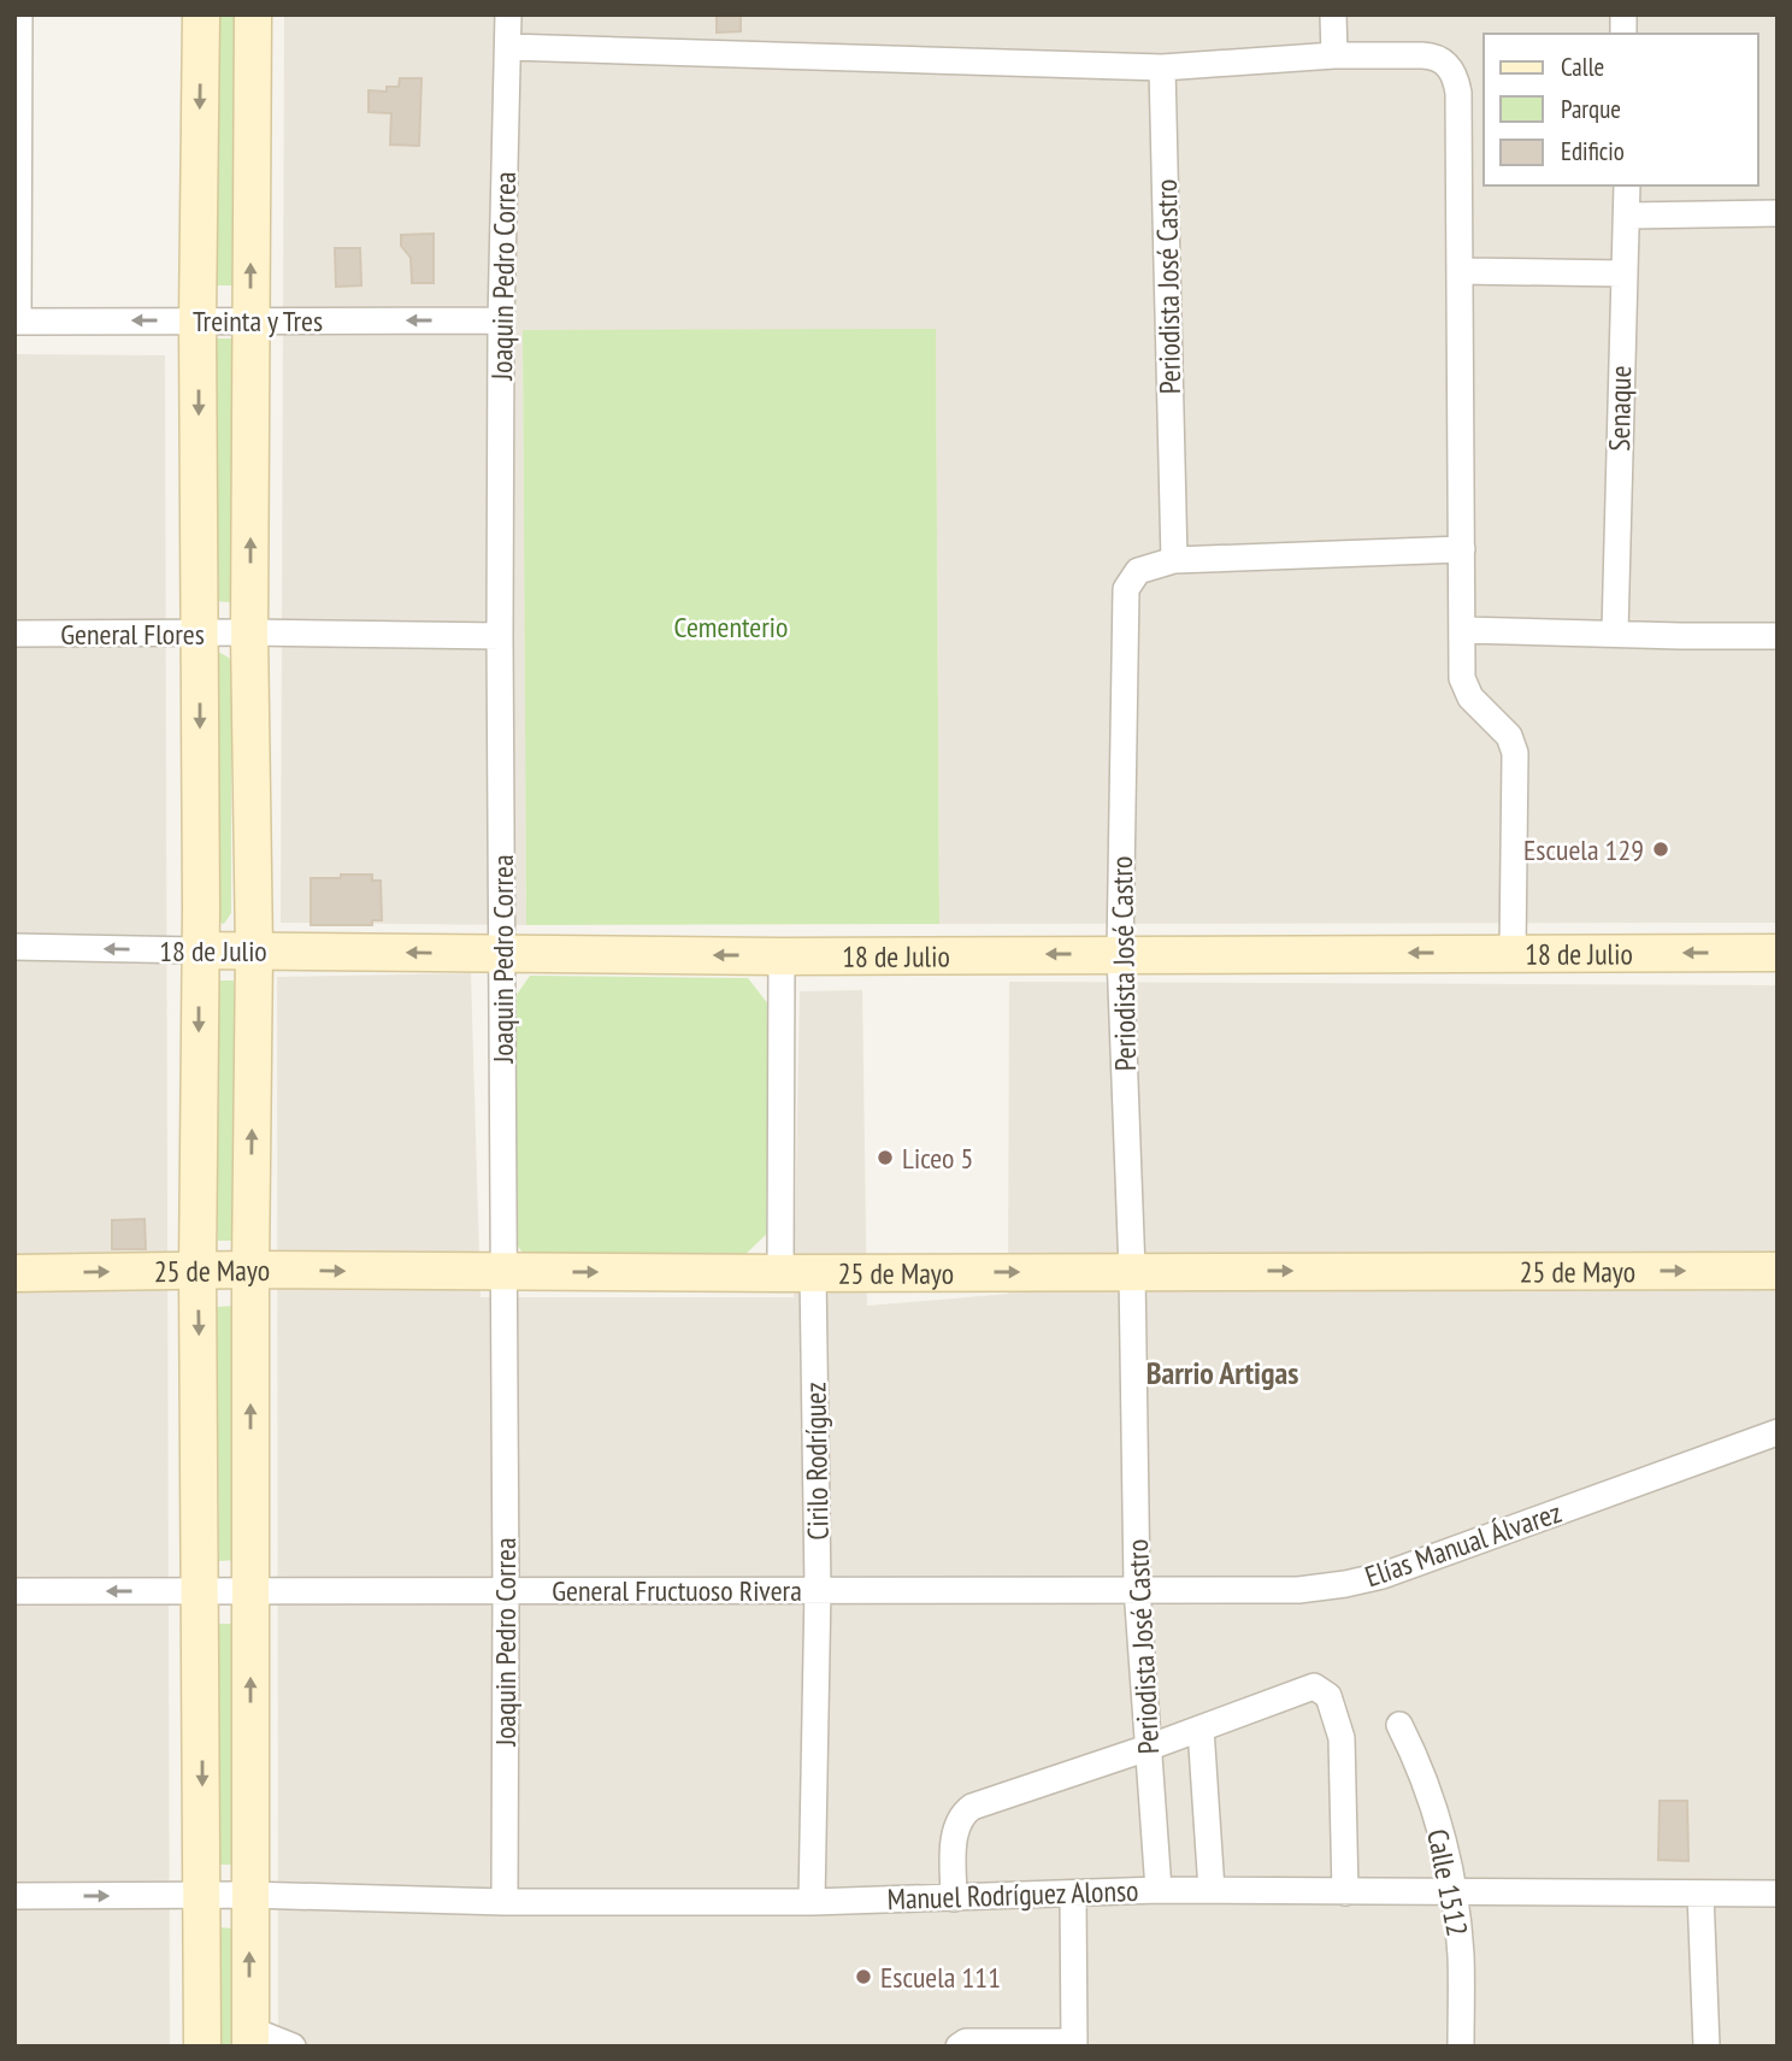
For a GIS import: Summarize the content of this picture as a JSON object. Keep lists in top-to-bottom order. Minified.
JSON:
{"streets":{"street":["Joaquin Pedro Correa","Periodista José Castro","Treinta y Tres","Senaque","General Flores","18 de Julio","25 de Mayo","Cirilo Rodríguez","Elías Manual Álvarez","General Fructuoso Rivera","Calle 1512","Manuel Rodríguez Alonso"]},"crossings":[["Joaquin Pedro Correa","Treinta y Tres"],["Joaquin Pedro Correa","General Flores"],["Joaquin Pedro Correa","18 de Julio"],["Joaquin Pedro Correa","25 de Mayo"],["Joaquin Pedro Correa","General Fructuoso Rivera"],["Joaquin Pedro Correa","Manuel Rodríguez Alonso"],["Periodista José Castro","18 de Julio"],["Periodista José Castro","25 de Mayo"],["Periodista José Castro","Elías Manual Álvarez"],["Periodista José Castro","General Fructuoso Rivera"],["Periodista José Castro","Manuel Rodríguez Alonso"],["18 de Julio","Cirilo Rodríguez"],["25 de Mayo","Cirilo Rodríguez"],["Cirilo Rodríguez","General Fructuoso Rivera"],["Cirilo Rodríguez","Manuel Rodríguez Alonso"],["Elías Manual Álvarez","General Fructuoso Rivera"],["Calle 1512","Manuel Rodríguez Alonso"]],"one_way":["Treinta y Tres","18 de Julio","25 de Mayo"],"districts":["Barrio Artigas"],"parks":["Cementerio"],"places":["Escuela 129","Liceo 5","Escuela 111"],"legend":["Calle","Parque","Edificio"]}
